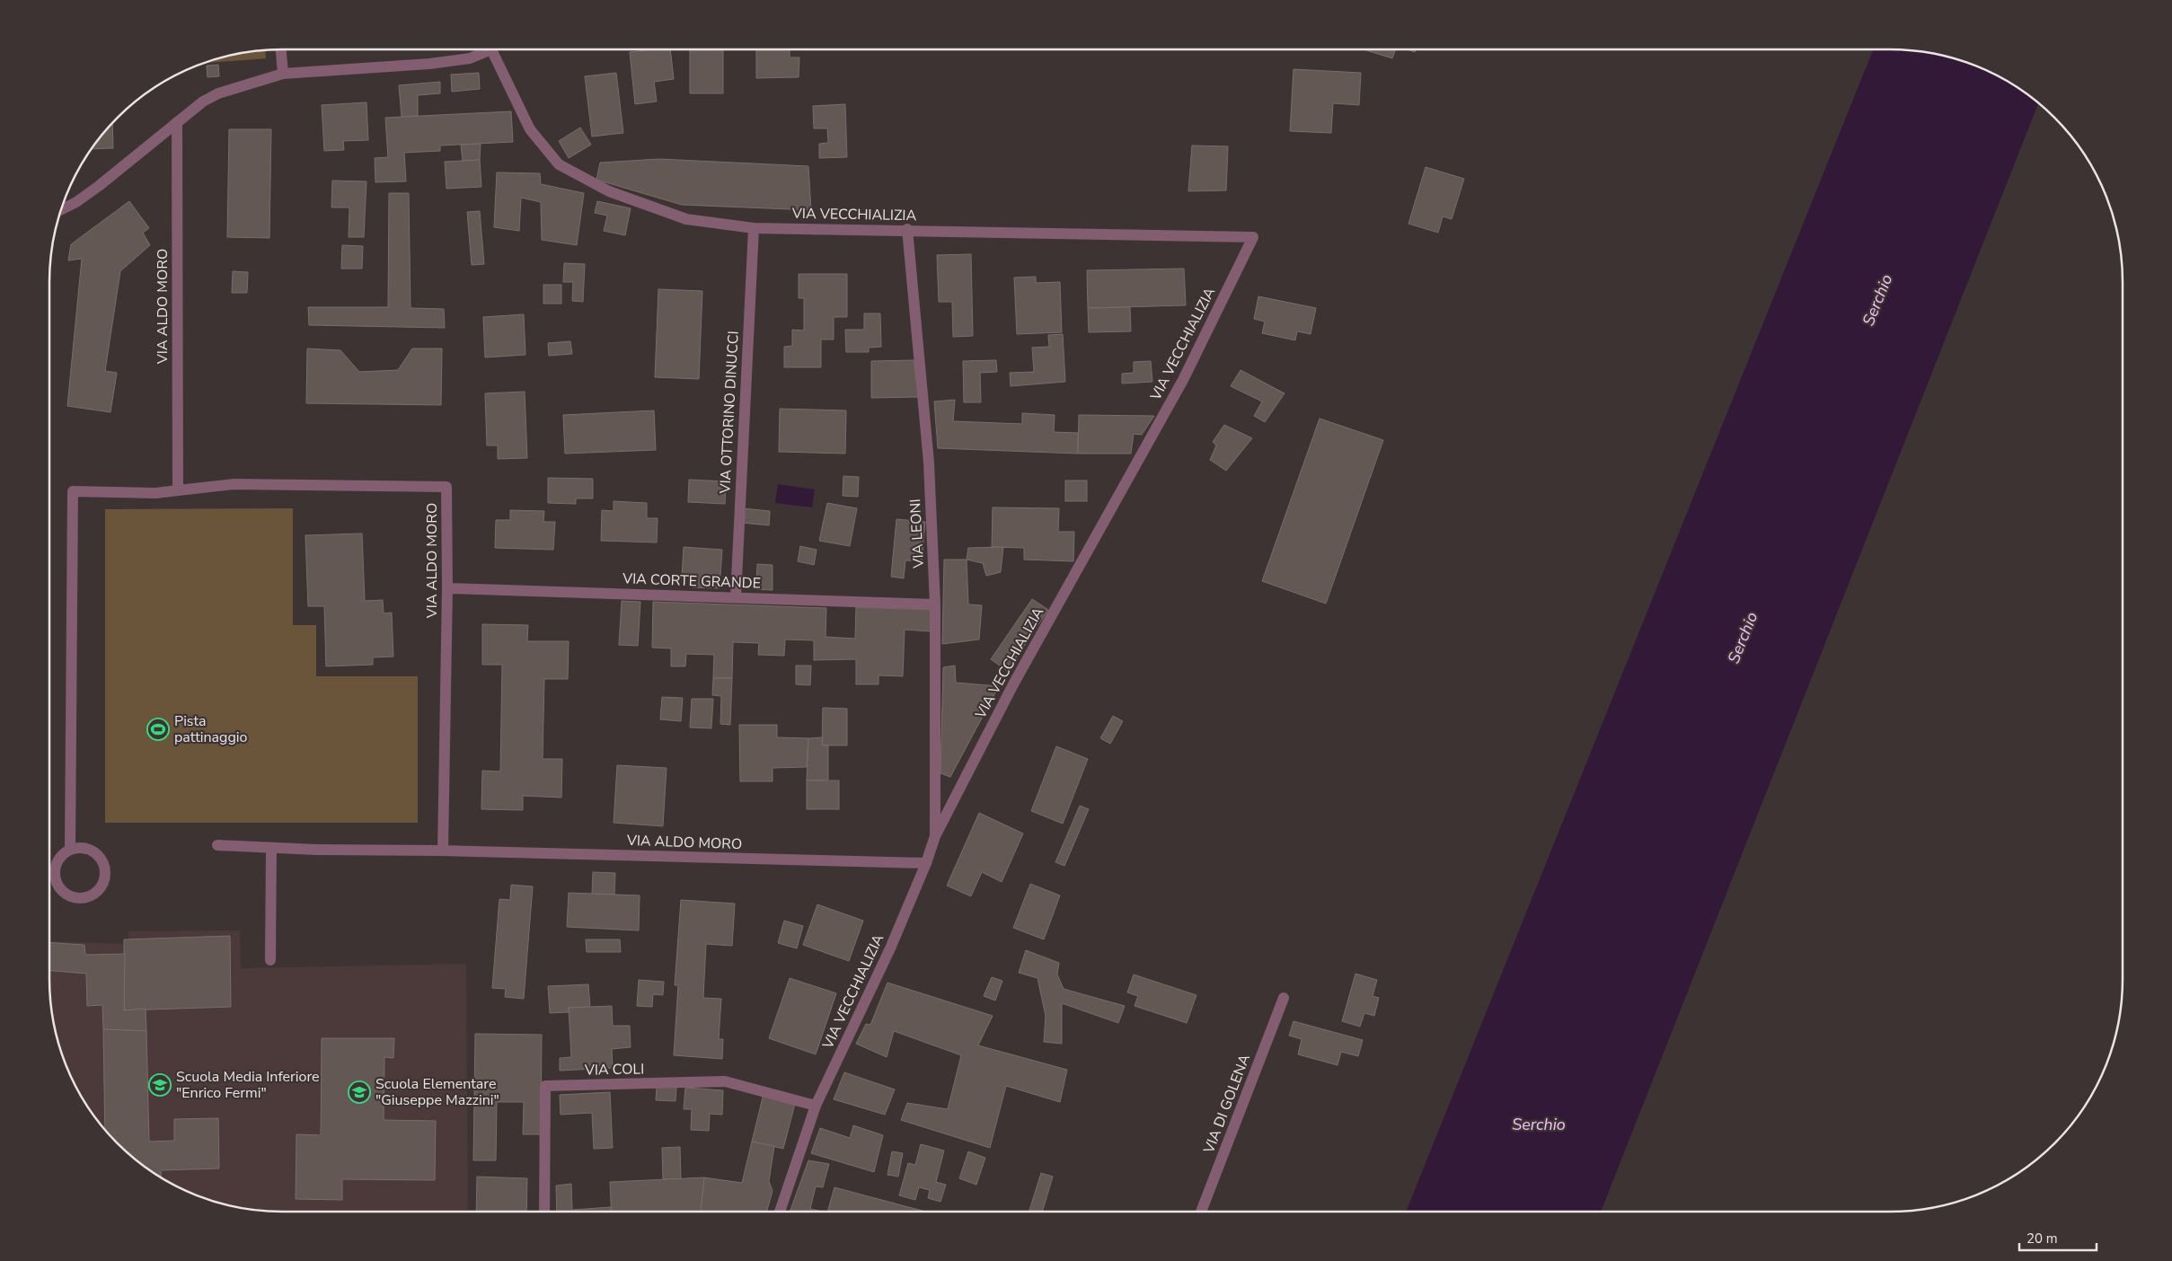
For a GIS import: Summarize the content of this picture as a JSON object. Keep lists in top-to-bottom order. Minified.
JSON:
{"streets":{"street":["VIA VECCHIALIZIA","VIA ALDO MORO","VIA OTTORINO DINUCCI","VIA LEONI","VIA CORTE GRANDE","VIA COLI","VIA DI GOLENA"]},"crossings":[["VIA VECCHIALIZIA","VIA ALDO MORO"],["VIA VECCHIALIZIA","VIA OTTORINO DINUCCI"],["VIA VECCHIALIZIA","VIA LEONI"],["VIA VECCHIALIZIA","VIA COLI"],["VIA ALDO MORO","VIA CORTE GRANDE"],["VIA OTTORINO DINUCCI","VIA CORTE GRANDE"],["VIA LEONI","VIA CORTE GRANDE"]],"water":["Serchio"],"places":{"sports":["Pista pattinaggio"],"school or university":["Scuola Media Inferiore \"Enrico Fermi\"","Scuola Elementare \"Giuseppe Mazzini\""]},"scale_bar":"20 m"}
